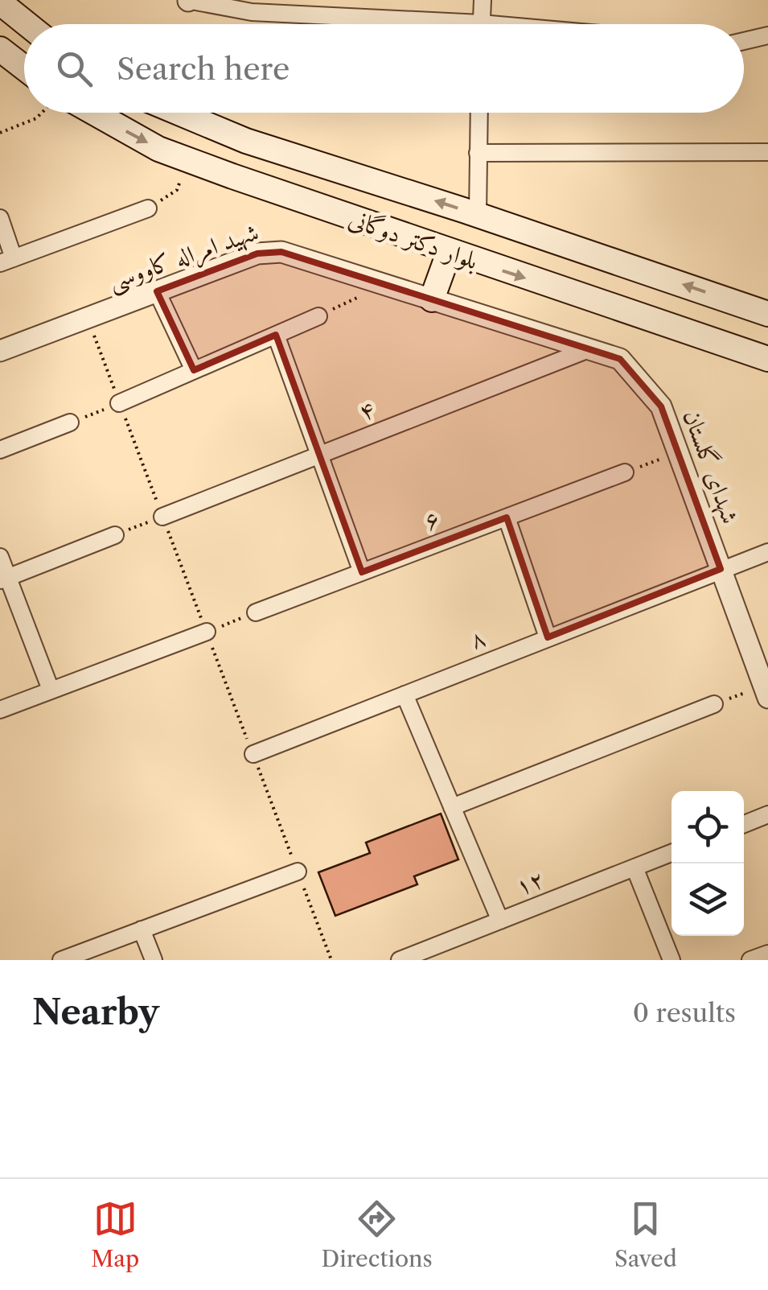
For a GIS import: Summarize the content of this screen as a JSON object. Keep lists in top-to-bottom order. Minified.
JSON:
{"streets":{"main road":["بلوار دکتر دوگانی"],"street":["شهید امراله کاووسی","۴","شهدای گلستان","۶","۸","۱۲"]},"crossings":[["شهید امراله کاووسی","شهدای گلستان"],["۴","شهدای گلستان"],["شهدای گلستان","۸"]],"page":{"search":"Search here","heading":["Nearby","0 results"],"nav":["Map","Directions","Saved"]}}
